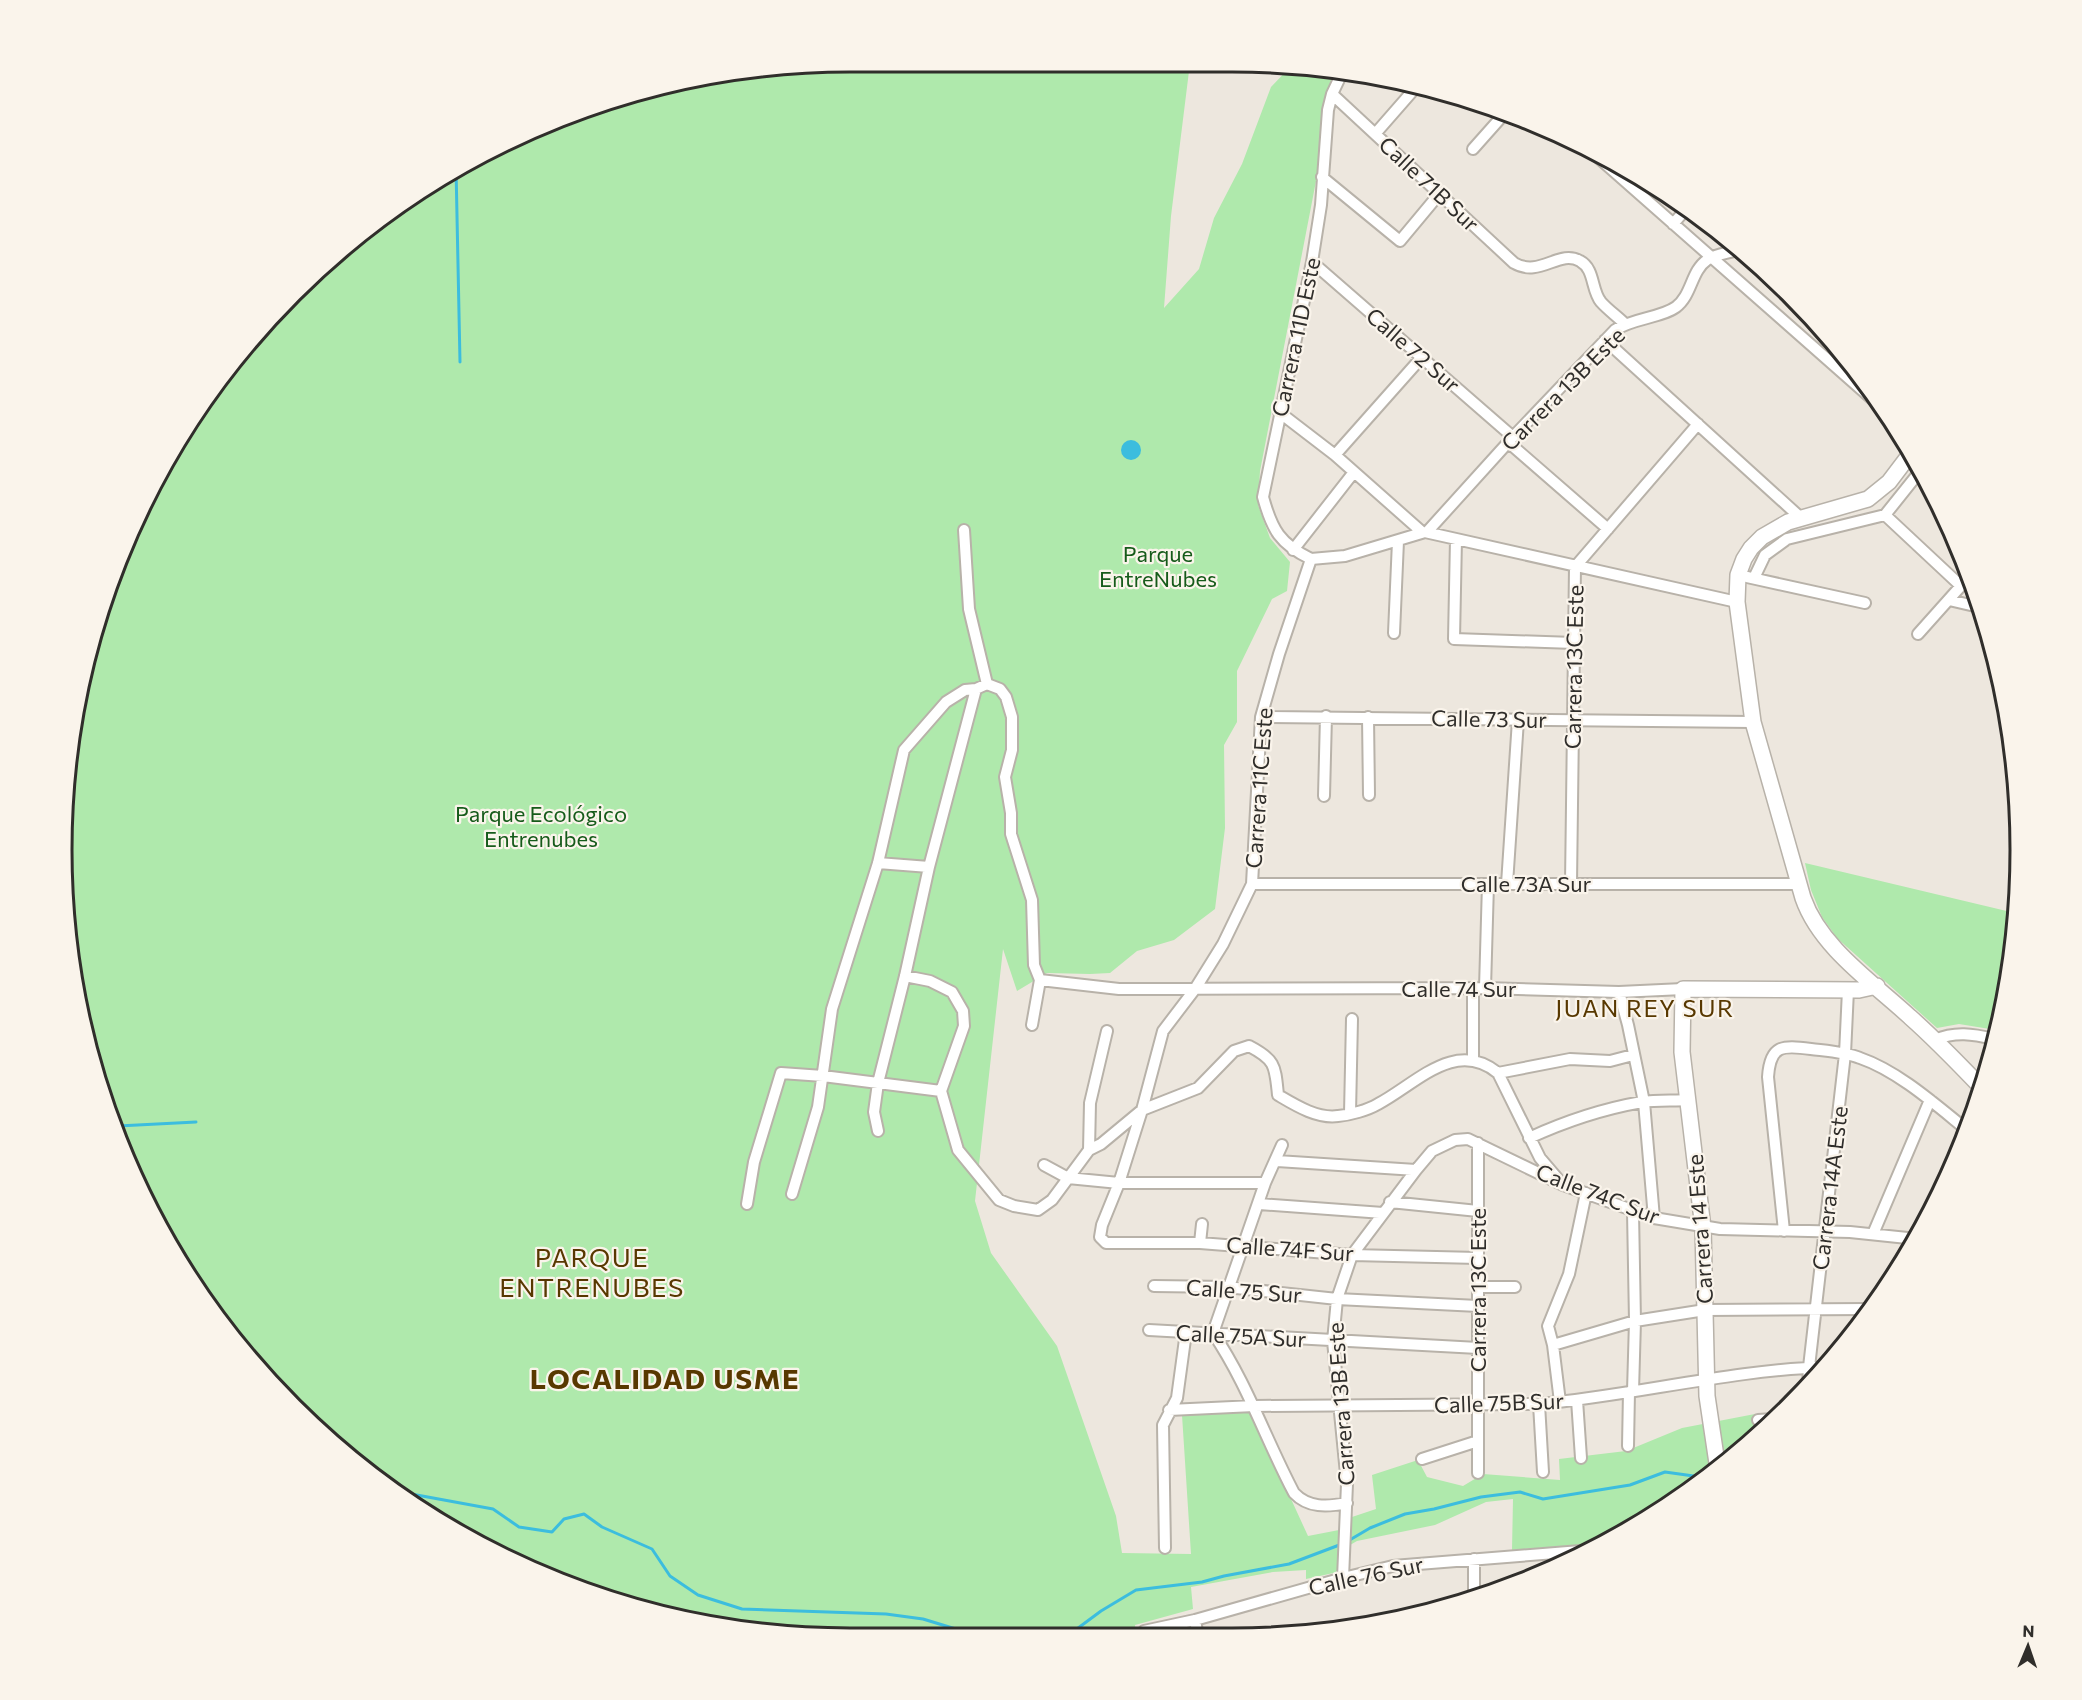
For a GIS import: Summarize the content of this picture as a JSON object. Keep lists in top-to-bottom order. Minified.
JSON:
{"streets":{"main road":["Calle 74 Sur","Carrera 14 Este"],"street":["Calle 71B Sur","Carrera 11D Este","Calle 72 Sur","Carrera 13B Este","Carrera 13C Este","Calle 73 Sur","Carrera 11C Este","Calle 73A Sur","Carrera 14A Este","Calle 74C Sur","Calle 74F Sur","Calle 75 Sur","Calle 75A Sur","Calle 75B Sur","Calle 76 Sur"]},"crossings":[["Calle 71B Sur","Carrera 11D Este"],["Calle 71B Sur","Carrera 13B Este"],["Carrera 11D Este","Calle 72 Sur"],["Carrera 11D Este","Carrera 11C Este"],["Calle 72 Sur","Carrera 13B Este"],["Calle 72 Sur","Carrera 13C Este"],["Carrera 13B Este","Calle 74C Sur"],["Carrera 13B Este","Calle 74F Sur"],["Carrera 13B Este","Calle 75 Sur"],["Carrera 13B Este","Calle 75A Sur"],["Carrera 13B Este","Calle 75B Sur"],["Carrera 13B Este","Calle 76 Sur"],["Carrera 13C Este","Calle 73 Sur"],["Carrera 13C Este","Calle 73A Sur"],["Carrera 13C Este","Calle 74C Sur"],["Carrera 13C Este","Calle 74F Sur"],["Carrera 13C Este","Calle 75 Sur"],["Carrera 13C Este","Calle 75A Sur"],["Carrera 13C Este","Calle 75B Sur"],["Calle 73 Sur","Carrera 11C Este"],["Carrera 11C Este","Calle 73A Sur"],["Carrera 11C Este","Calle 74 Sur"],["Carrera 11C Este","Calle 74F Sur"],["Calle 74 Sur","Carrera 14A Este"],["Calle 74 Sur","Carrera 14 Este"],["Carrera 14A Este","Calle 74C Sur"],["Carrera 14A Este","Calle 75B Sur"],["Calle 74C Sur","Carrera 14 Este"],["Carrera 14 Este","Calle 75B Sur"]],"districts":["JUAN REY SUR","PARQUE ENTRENUBES","LOCALIDAD USME"],"parks":["Parque EntreNubes","Parque Ecológico Entrenubes"],"north":"top"}
